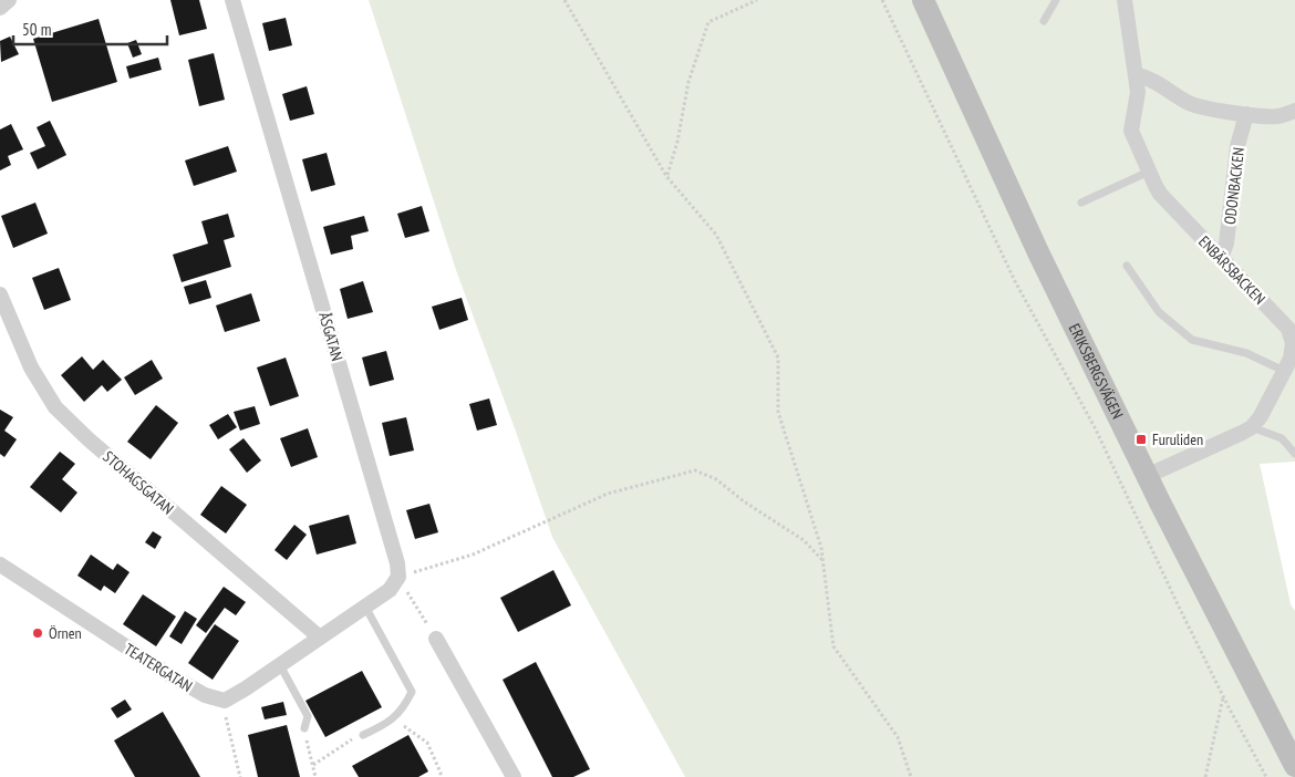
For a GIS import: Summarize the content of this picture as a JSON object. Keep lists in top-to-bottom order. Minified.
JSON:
{"streets":{"main road":["ERIKSBERGSVÄGEN"],"street":["ODONBACKEN","ENBÄRSBACKEN","ÅSGATAN","STOHAGSGATAN","TEATERGATAN"]},"crossings":[["ODONBACKEN","ENBÄRSBACKEN"]],"places":{"transit":["Furuliden"],"other":["Örnen"]},"scale_bar":"50 m"}
